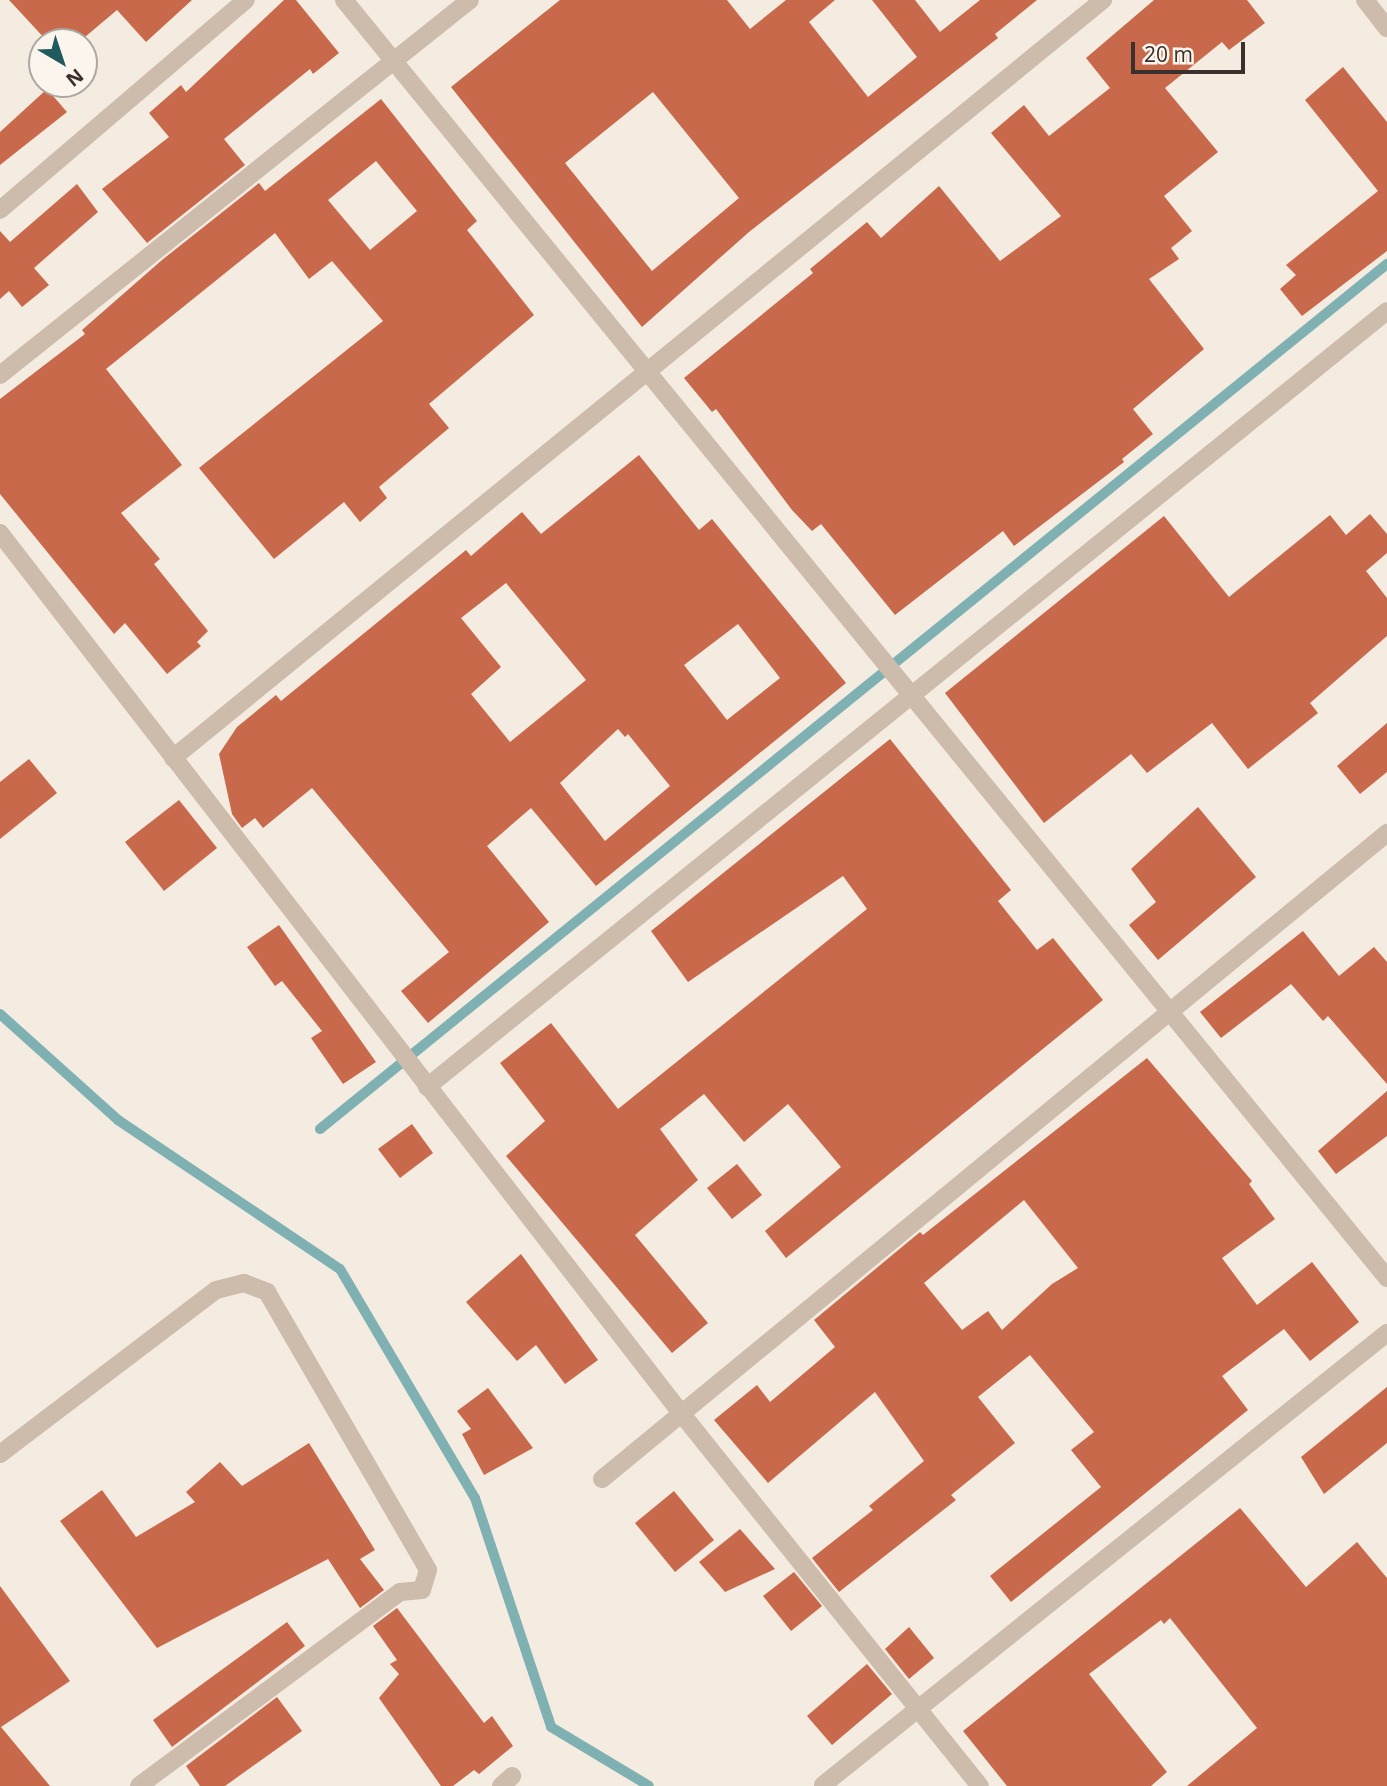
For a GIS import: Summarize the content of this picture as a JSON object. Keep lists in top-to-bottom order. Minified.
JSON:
{"scale_bar":"20 m","north":"bottom right"}
